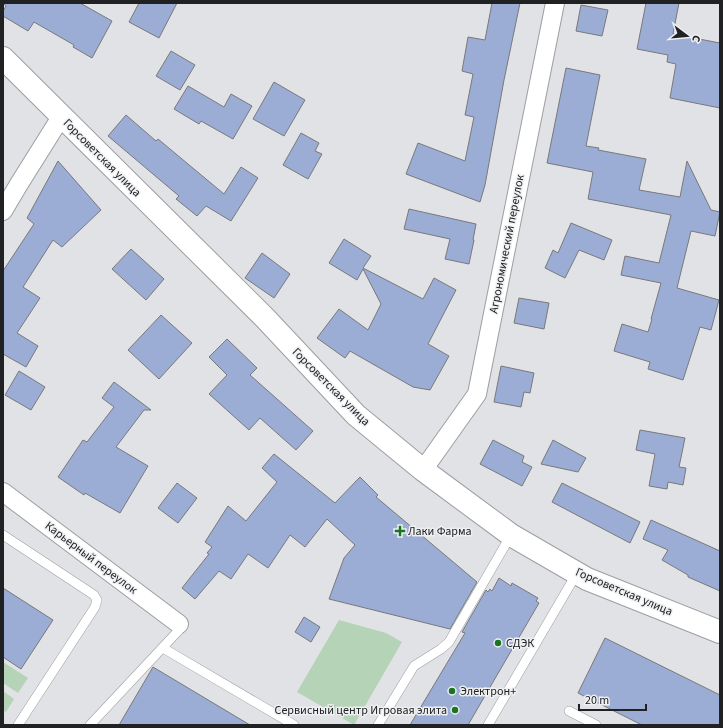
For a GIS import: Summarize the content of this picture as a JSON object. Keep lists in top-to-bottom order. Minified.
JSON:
{"streets":{"street":["Горсоветская улица","Агрономический переулок","Карьерный переулок"]},"crossings":[["Горсоветская улица","Агрономический переулок"]],"places":{"health":["Лаки Фарма"],"other":["СДЭК","Электрон+","Сервисный центр Игровая элита"]},"scale_bar":"20 m","north":"right"}
